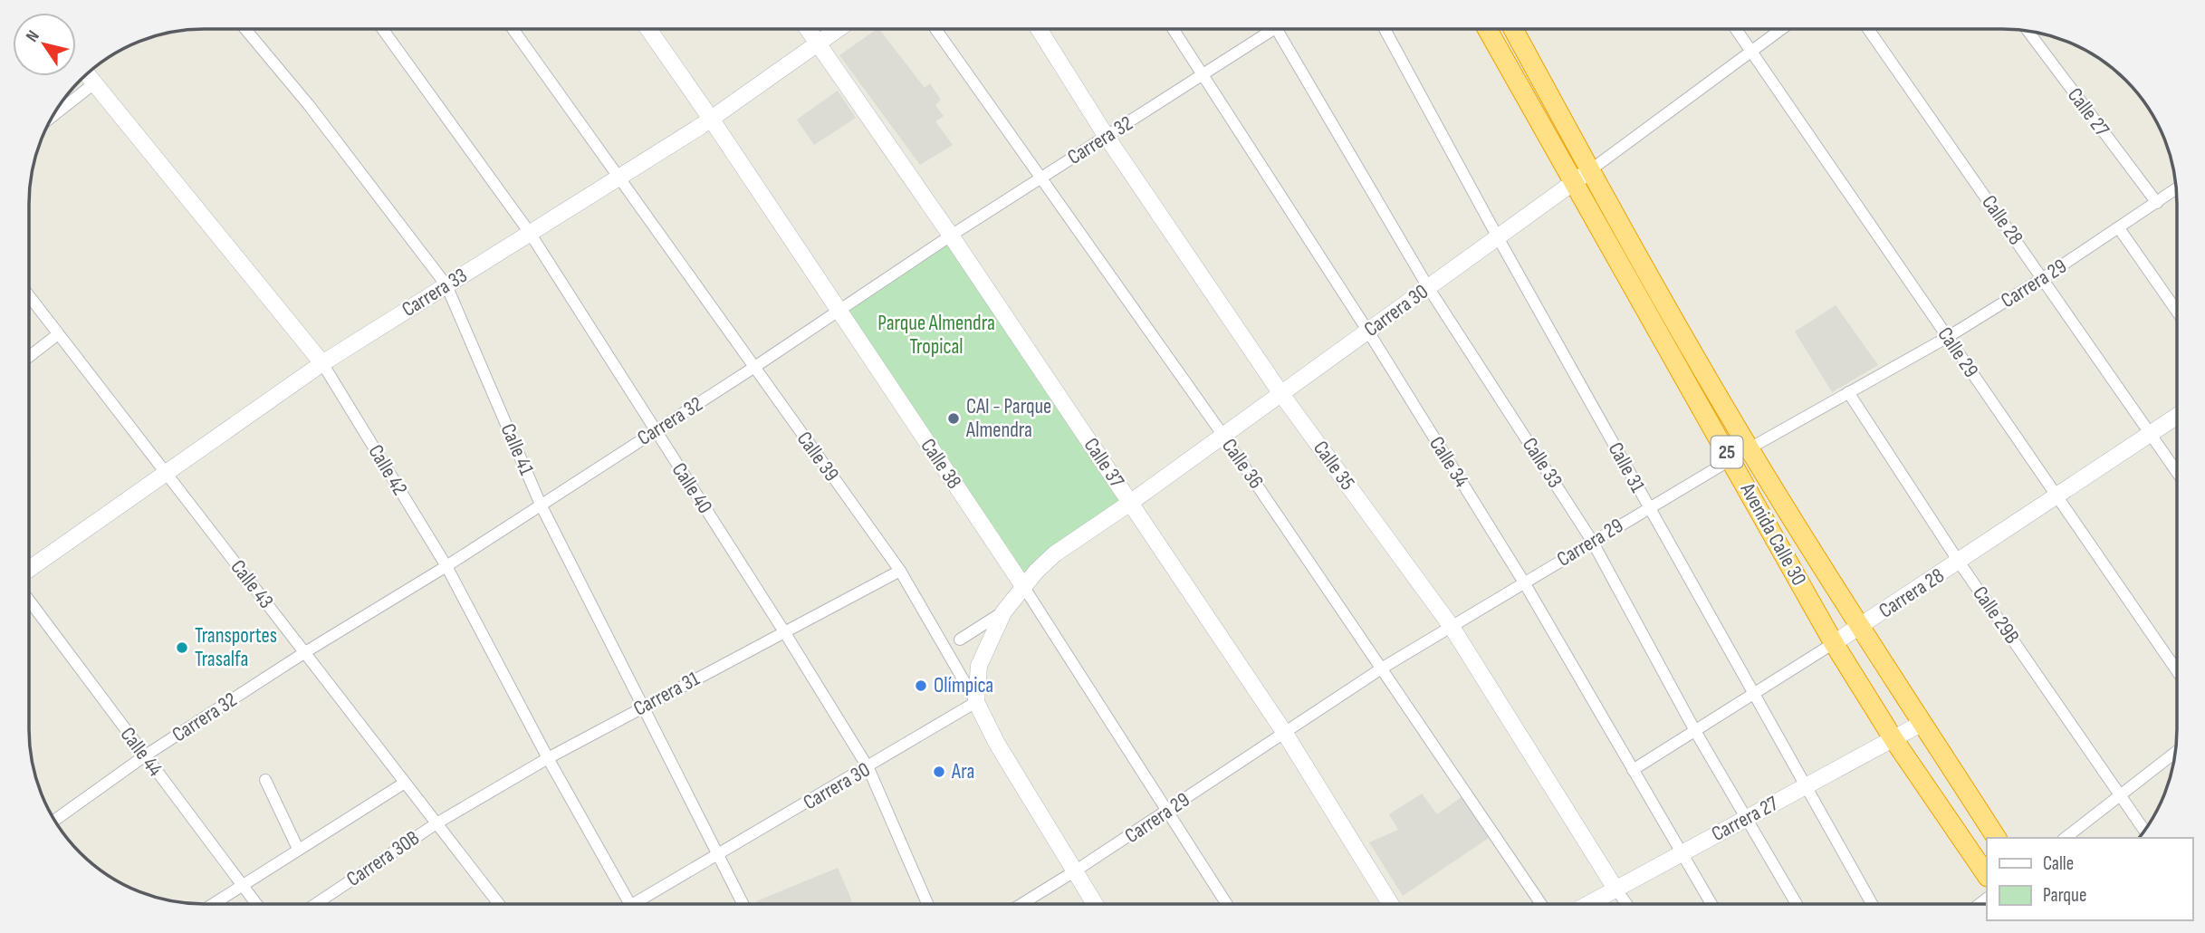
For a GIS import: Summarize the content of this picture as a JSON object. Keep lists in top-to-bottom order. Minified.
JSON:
{"streets":{"highway":["25","Avenida Calle 30"],"street":["Calle 27","Carrera 32","Calle 28","Carrera 29","Carrera 33","Carrera 30","Calle 29","Calle 41","Calle 39","Calle 34","Calle 37","Calle 33","Calle 38","Calle 36","Calle 35","Calle 31","Calle 42","Calle 40","Calle 43","Carrera 28","Calle 29B","Carrera 31","Calle 44","Carrera 27","Carrera 30B"]},"crossings":[["Calle 27","Carrera 29"],["Carrera 32","Calle 41"],["Carrera 32","Calle 39"],["Carrera 32","Calle 34"],["Carrera 32","Calle 37"],["Carrera 32","Calle 38"],["Carrera 32","Calle 36"],["Carrera 32","Calle 35"],["Carrera 32","Calle 42"],["Carrera 32","Calle 40"],["Carrera 32","Calle 43"],["Carrera 32","Calle 44"],["Calle 28","Carrera 29"],["Calle 28","Carrera 28"],["Carrera 29","Calle 29"],["Carrera 29","Calle 39"],["Carrera 29","Calle 34"],["Carrera 29","Calle 37"],["Carrera 29","Calle 33"],["Carrera 29","Calle 38"],["Carrera 29","Calle 36"],["Carrera 29","Calle 35"],["Carrera 29","Calle 31"],["Carrera 29","Avenida Calle 30"],["Carrera 29","Calle 29B"],["Carrera 33","Calle 41"],["Carrera 33","Calle 39"],["Carrera 33","Calle 37"],["Carrera 33","Calle 38"],["Carrera 33","Calle 42"],["Carrera 33","Calle 40"],["Carrera 33","Calle 43"],["Carrera 30","Calle 29"],["Carrera 30","Calle 41"],["Carrera 30","Calle 39"],["Carrera 30","Calle 34"],["Carrera 30","Calle 37"],["Carrera 30","Calle 33"],["Carrera 30","Calle 38"],["Carrera 30","Calle 36"],["Carrera 30","Calle 35"],["Carrera 30","Calle 31"],["Carrera 30","Calle 40"],["Carrera 30","Avenida Calle 30"],["Calle 29","Carrera 28"],["Calle 41","Carrera 31"],["Calle 39","Carrera 31"],["Calle 34","Carrera 28"],["Calle 34","Carrera 27"],["Calle 33","Carrera 28"],["Calle 33","Carrera 27"],["Calle 35","Carrera 27"],["Calle 31","Carrera 28"],["Calle 31","Carrera 27"],["Calle 42","Carrera 31"],["Calle 40","Carrera 31"],["Avenida Calle 30","Carrera 28"],["Avenida Calle 30","Carrera 27"],["Calle 43","Carrera 31"],["Calle 43","Carrera 30B"],["Carrera 28","Calle 29B"],["Carrera 31","Carrera 30B"]],"parks":["Parque Almendra Tropical"],"places":["CAI - Parque Almendra","Transportes Trasalfa","Olímpica","Ara"],"legend":["Calle","Parque"],"north":"top left"}
